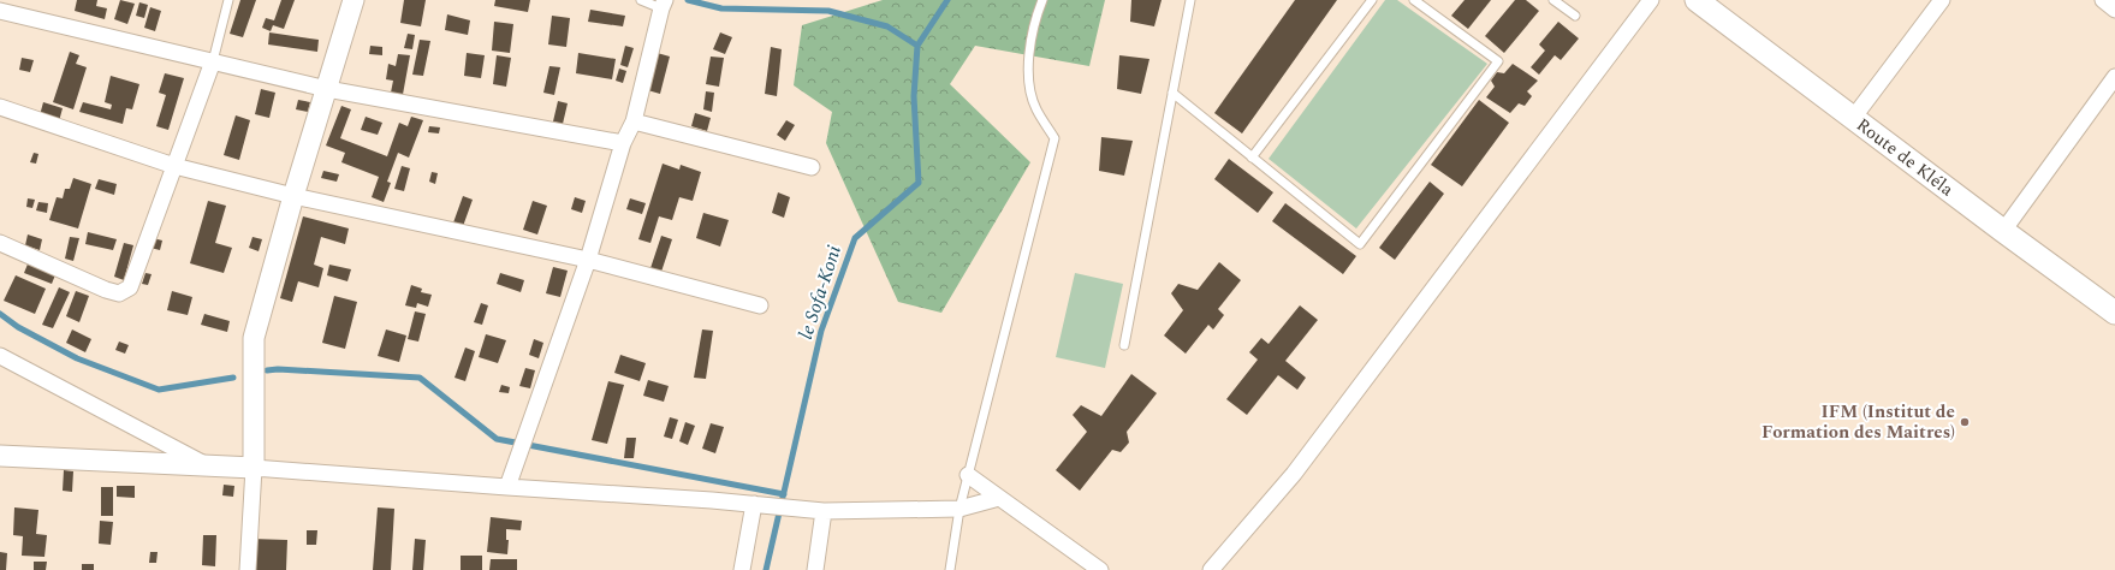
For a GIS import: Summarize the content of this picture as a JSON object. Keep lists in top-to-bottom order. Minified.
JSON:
{"streets":{"main road":["Route de Kléla"]},"water":["le Sofa-Koni"],"places":["IFM (Institut de Formation des Maitres)"]}
